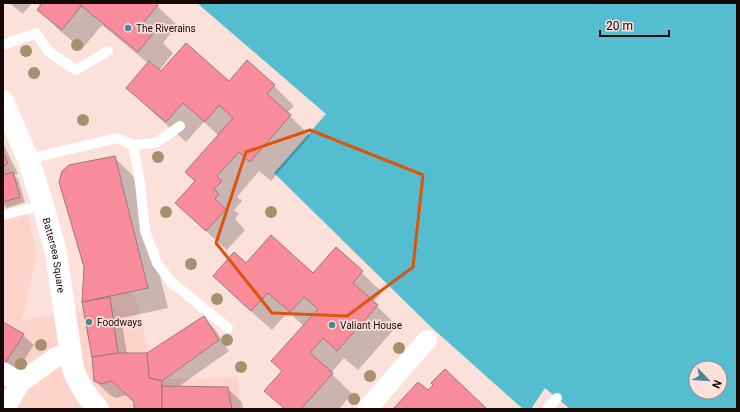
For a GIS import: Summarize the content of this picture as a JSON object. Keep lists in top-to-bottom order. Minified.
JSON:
{"streets":{"main road":["Battersea Square"]},"places":["The Riverains","Foodways","Valiant House"],"scale_bar":"20 m","north":"bottom right"}
